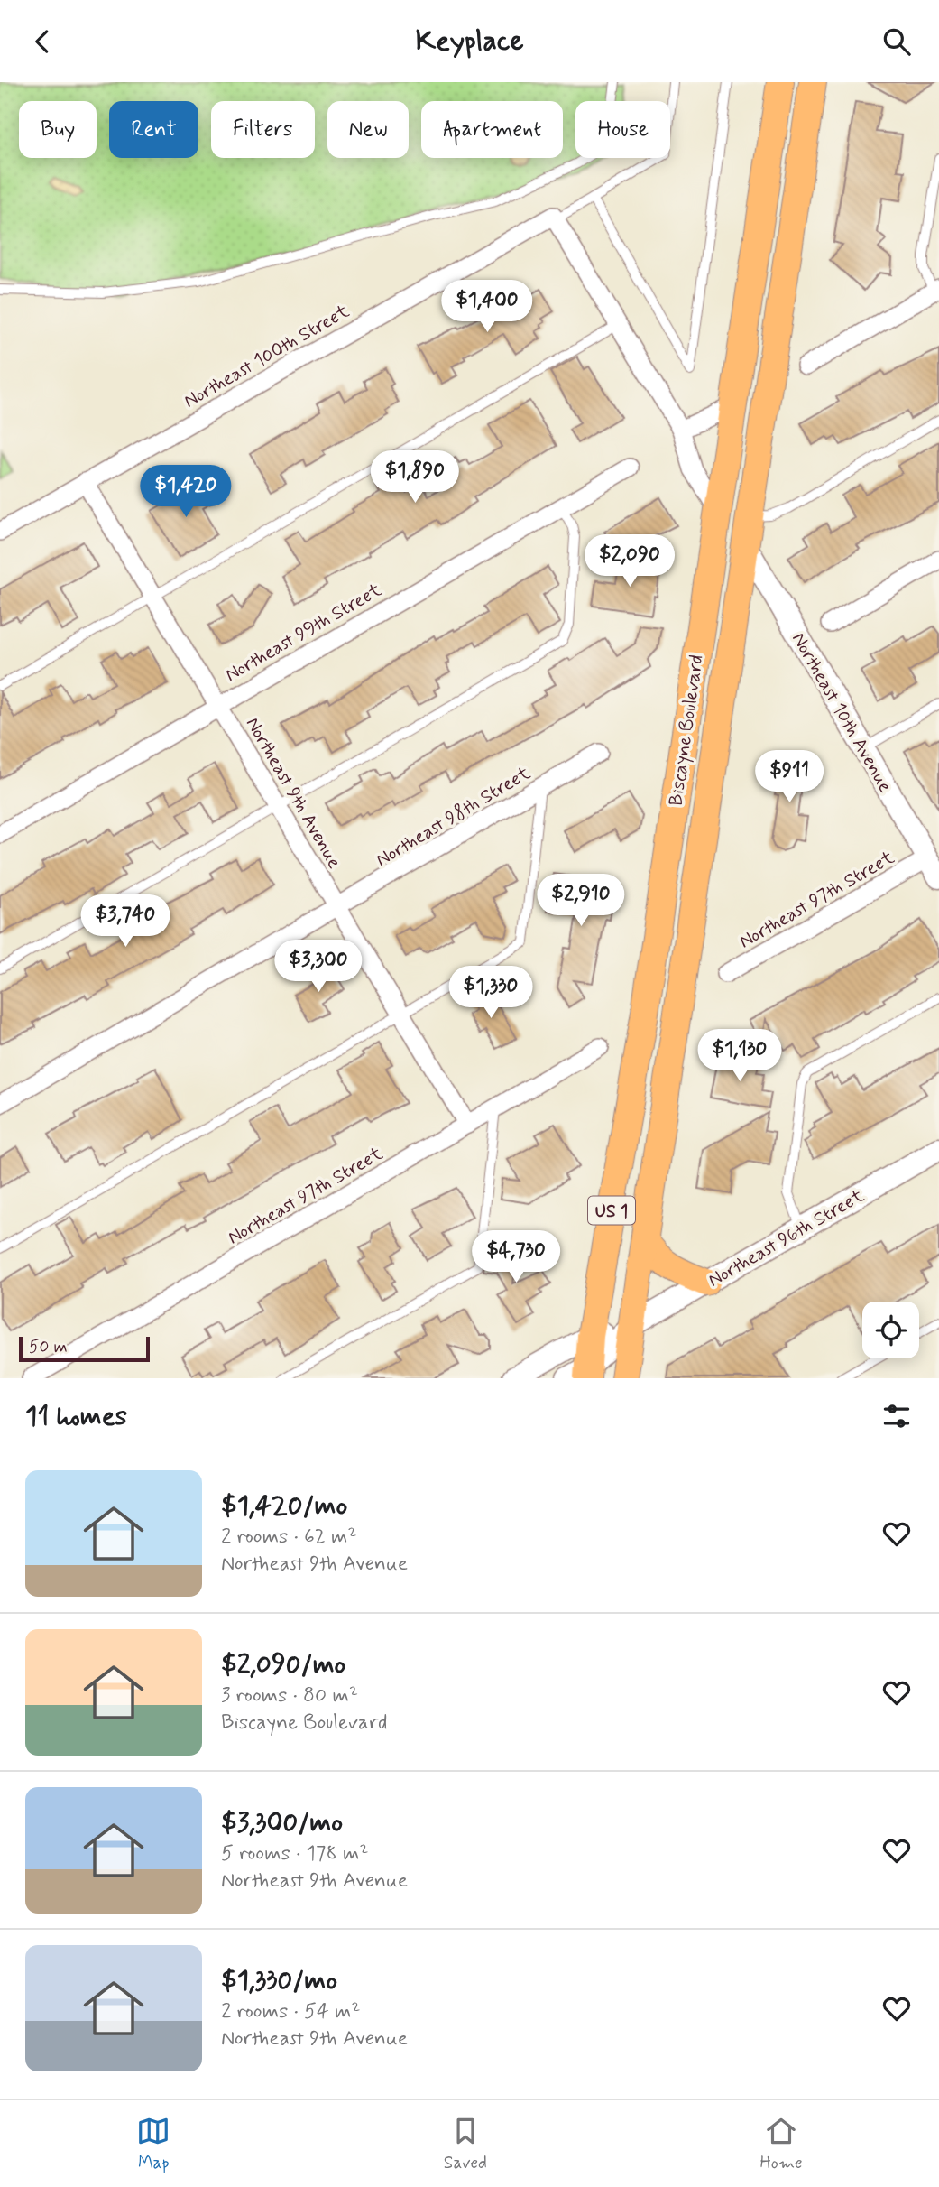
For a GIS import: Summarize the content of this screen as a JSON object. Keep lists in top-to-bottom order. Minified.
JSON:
{"streets":{"main road":["Biscayne Boulevard","US 1"],"street":["Northeast 100th Street","Northeast 99th Street","Northeast 10th Avenue","Northeast 9th Avenue","Northeast 98th Street","Northeast 97th Street","Northeast 96th Street"]},"crossings":[["Northeast 100th Street","Northeast 9th Avenue"],["Northeast 99th Street","Northeast 9th Avenue"],["Northeast 10th Avenue","Biscayne Boulevard"],["Northeast 10th Avenue","Northeast 97th Street"],["Biscayne Boulevard","Northeast 96th Street"],["Northeast 9th Avenue","Northeast 98th Street"],["Northeast 9th Avenue","Northeast 97th Street"]],"scale_bar":"50 m","page":{"header":"Keyplace","chip":["Buy","Rent","Filters","New","Apartment","House"],"price":["$1,400","$1,890","$1,420","$2,090","$911","$2,910","$3,740","$3,300","$1,330","$1,130","$4,730"],"scale":"50 m","heading":"11 homes","list":[{"name":"$1,420/mo","note":"2 rooms · 62 m² · Northeast 9th Avenue"},{"name":"$2,090/mo","note":"3 rooms · 80 m² · Biscayne Boulevard"},{"name":"$3,300/mo","note":"5 rooms · 178 m² · Northeast 9th Avenue"},{"name":"$1,330/mo","note":"2 rooms · 54 m² · Northeast 9th Avenue"}],"tabs":["Map","Saved","Home"]}}
